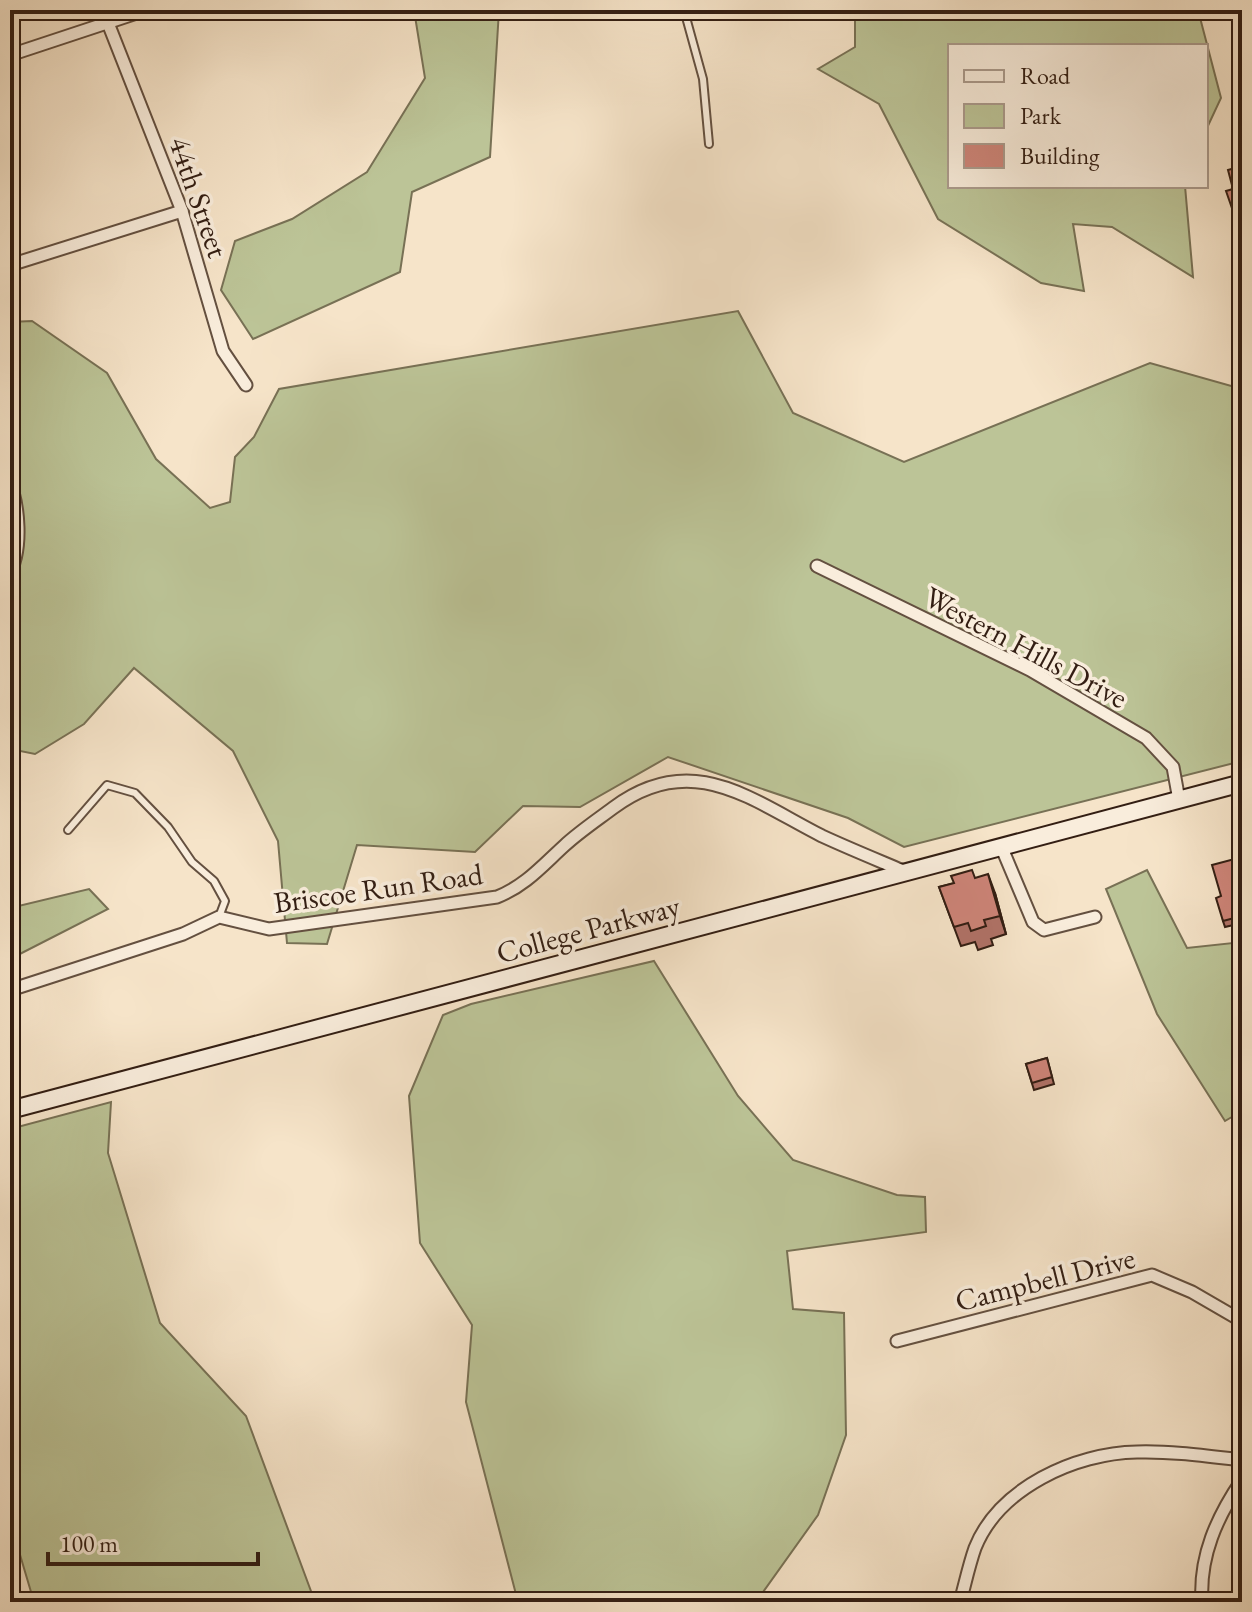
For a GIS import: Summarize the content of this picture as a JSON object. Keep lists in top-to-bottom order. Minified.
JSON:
{"streets":{"street":["44th Street","Western Hills Drive","Briscoe Run Road","College Parkway","Campbell Drive"]},"crossings":[["Western Hills Drive","College Parkway"],["Briscoe Run Road","College Parkway"]],"legend":["Road","Park","Building"],"scale_bar":"100 m"}
